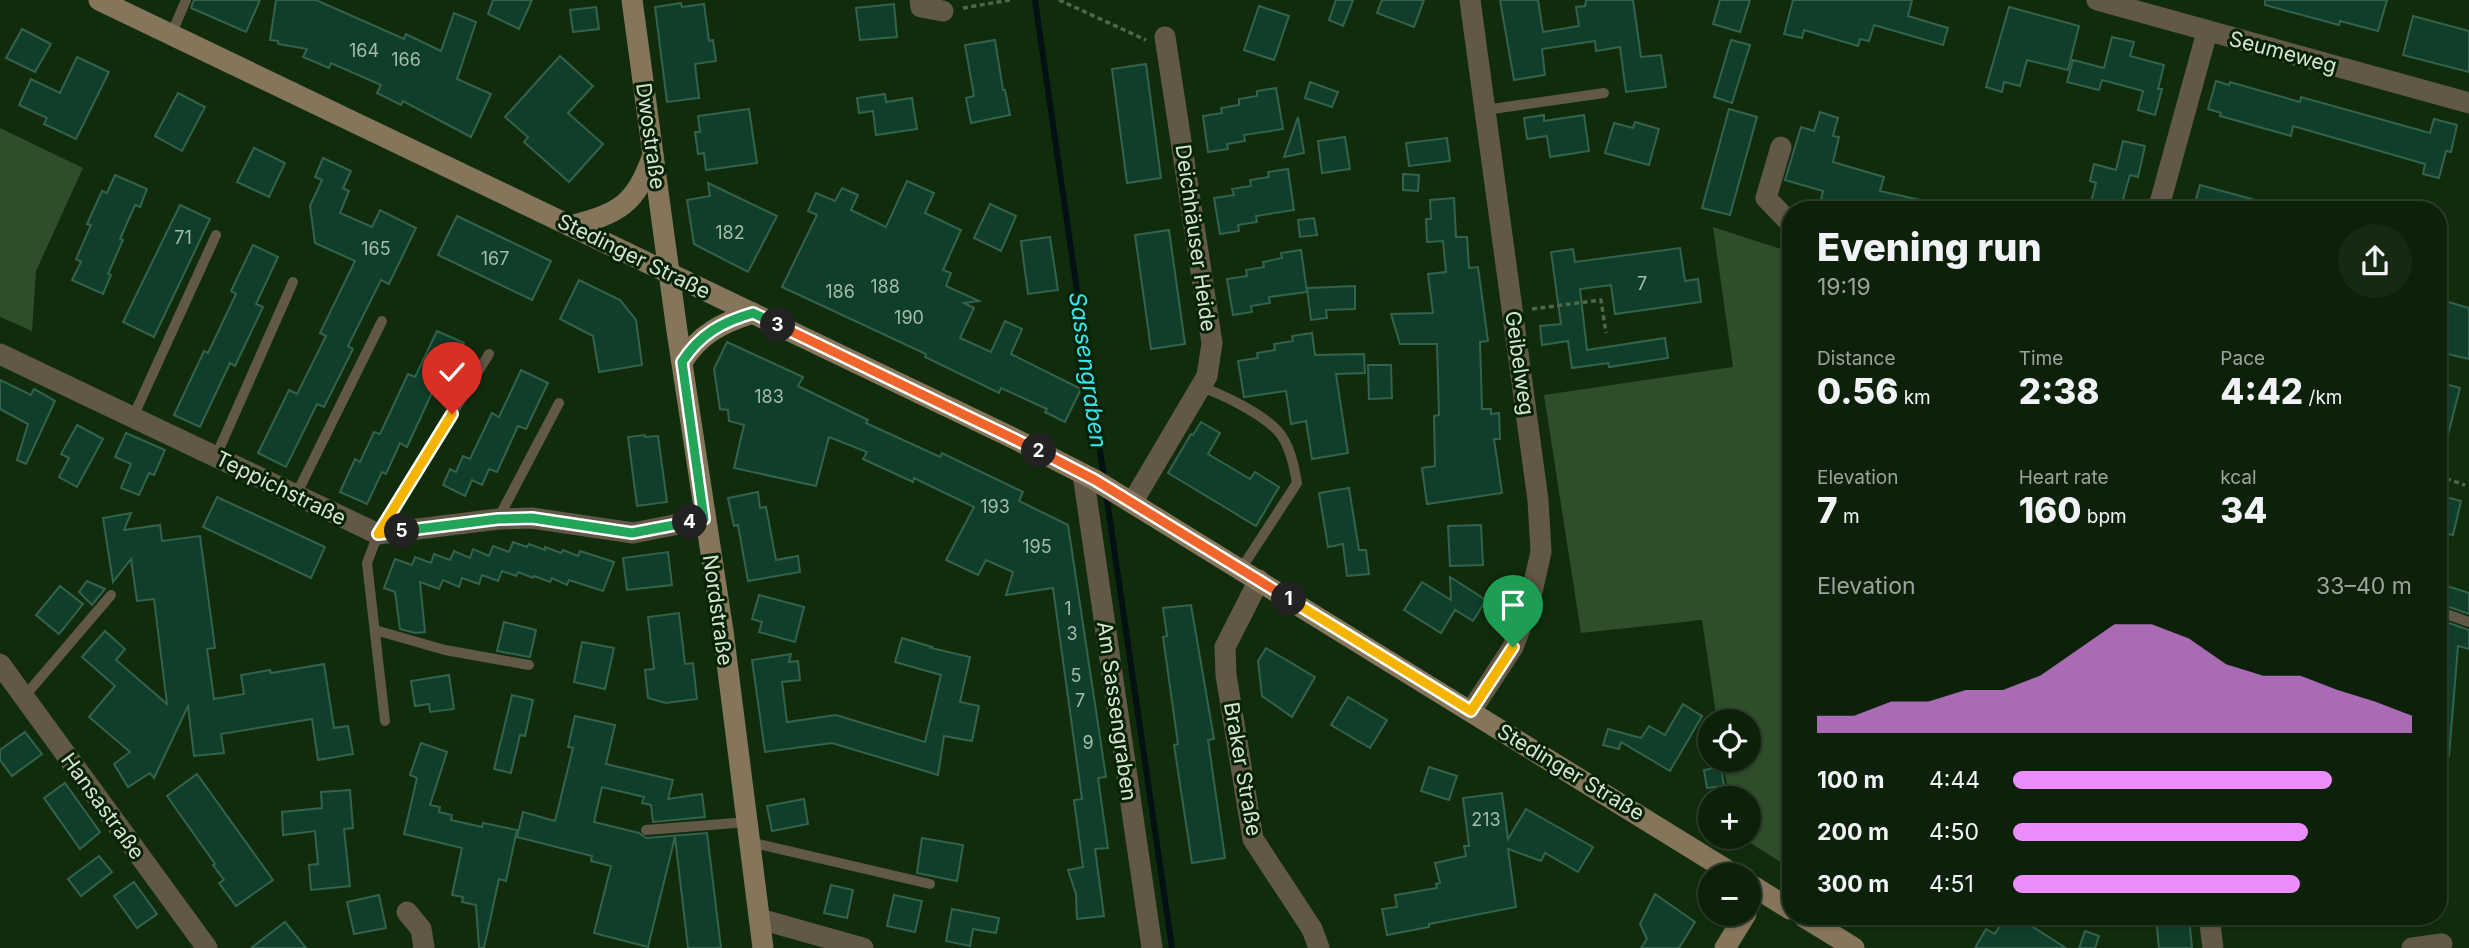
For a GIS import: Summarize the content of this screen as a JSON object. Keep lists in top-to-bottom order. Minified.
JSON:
{"streets":{"main road":["Dwostraße","Stedinger Straße","Nordstraße"],"street":["Seumeweg","Deichhäuser Heide","Geibelweg","Teppichstraße","Am Sassengraben","Braker Straße","Hansastraße"]},"crossings":[["Dwostraße","Stedinger Straße"],["Dwostraße","Nordstraße"],["Deichhäuser Heide","Stedinger Straße"],["Stedinger Straße","Geibelweg"],["Stedinger Straße","Nordstraße"],["Stedinger Straße","Am Sassengraben"],["Stedinger Straße","Braker Straße"]],"water":["Sassengraben"],"house_numbers":["164","166","182","71","165","167","7","188","186","190","183","193","195","1","3","5","7","9","213"],"page":{"heading":["Evening run","19:19"],"pins":["3","2","4","5","1"],"stats":[["Distance","0.56 km"],["Time","2:38"],["Pace","4:42 /km"],["Elevation","7 m"],["Heart rate","160 bpm"],["kcal","34"]],"chart":["Elevation","33–40 m"],"map_buttons":["+","−"],"list":[{"name":"100 m","note":"4:44"},{"name":"200 m","note":"4:50"},{"name":"300 m","note":"4:51"}]}}
